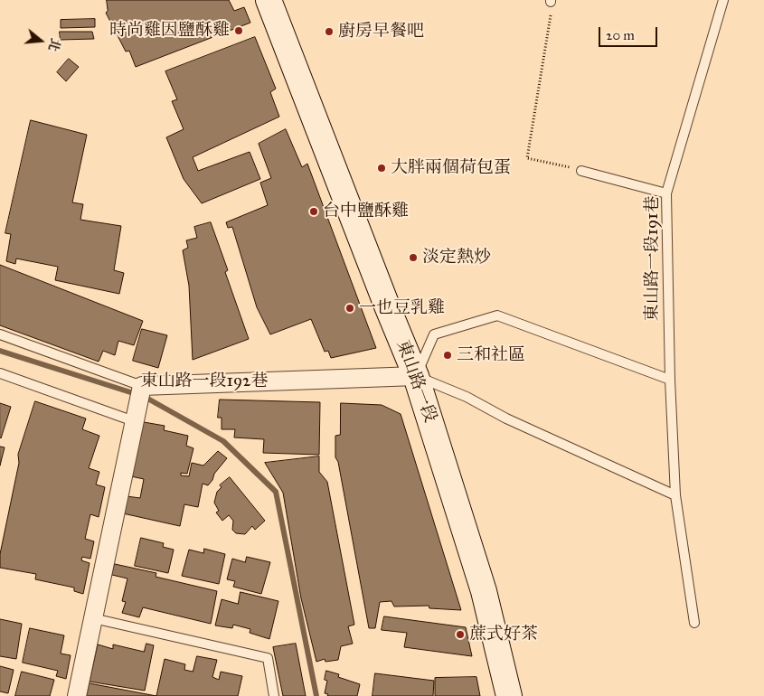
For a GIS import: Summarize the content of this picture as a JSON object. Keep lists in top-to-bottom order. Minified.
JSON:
{"streets":{"main road":["東山路一段"],"street":["東山路一段192巷"],"lane":["東山路一段191巷"]},"crossings":[["東山路一段192巷","東山路一段"]],"places":["時尚雞因鹽酥雞","廚房早餐吧","大胖兩個荷包蛋","台中鹽酥雞","淡定熱炒","一也豆乳雞","三和社區","蔗式好茶"],"scale_bar":"20 m","north":"right"}
